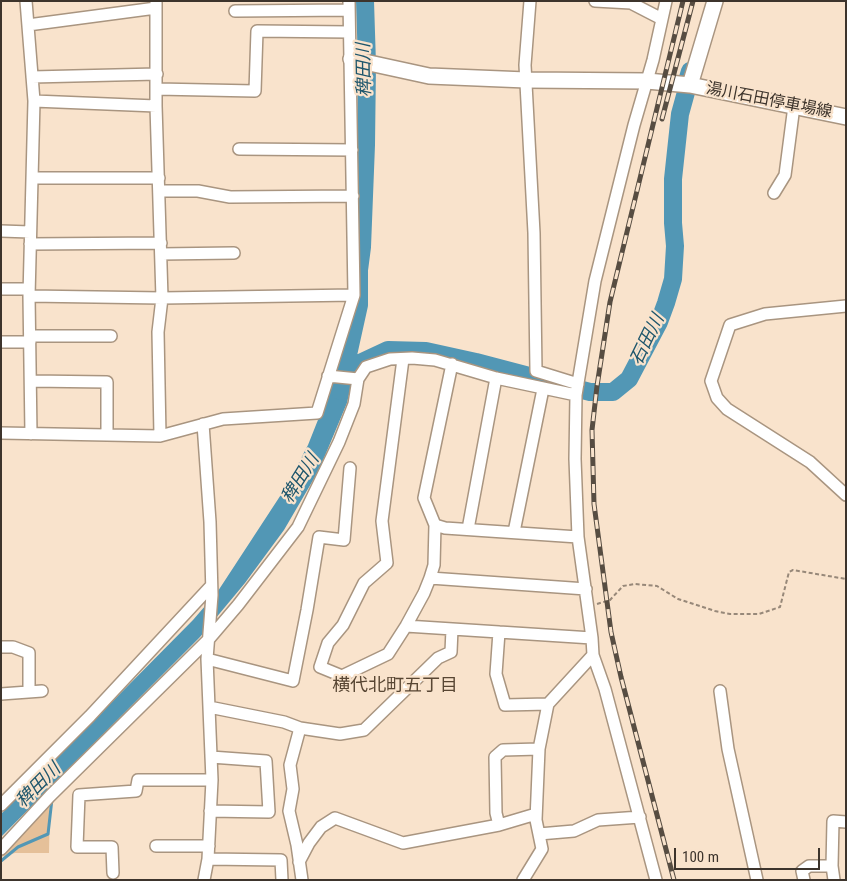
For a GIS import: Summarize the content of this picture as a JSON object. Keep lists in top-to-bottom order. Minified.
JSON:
{"streets":{"street":["湯川石田停車場線"]},"districts":["横代北町五丁目"],"water":["稗田川","石田川"],"scale_bar":"100 m"}
